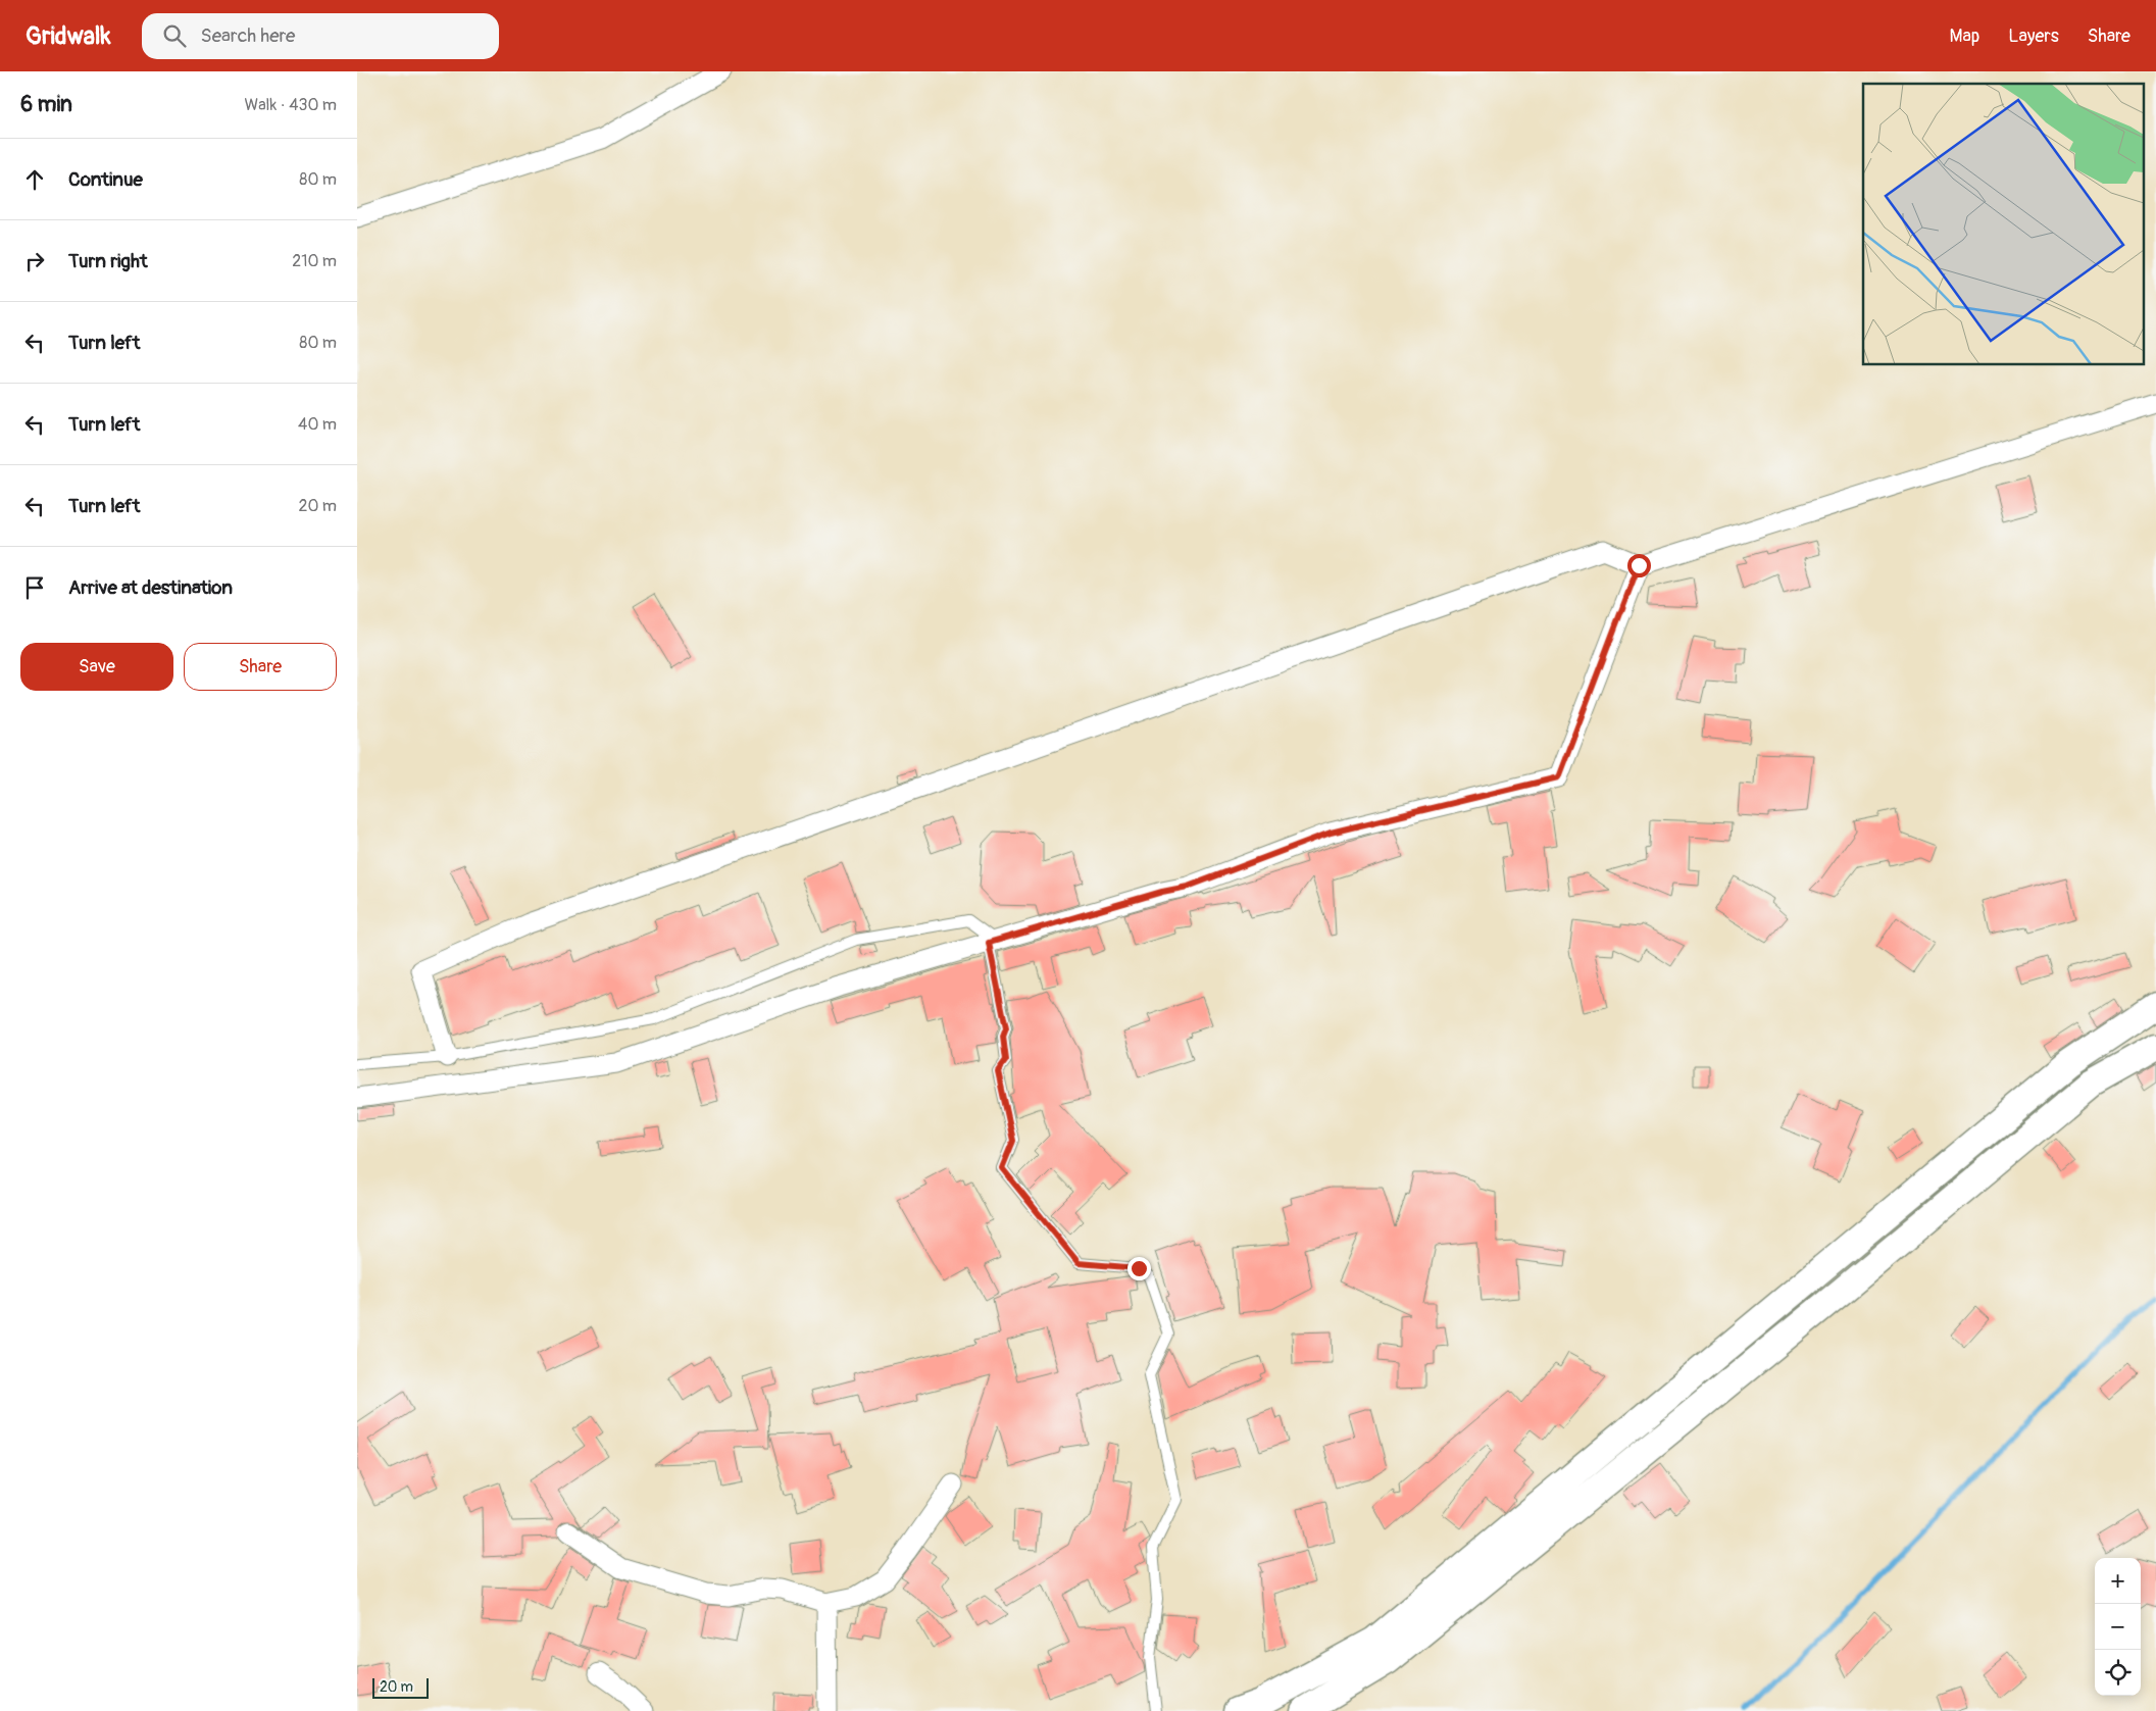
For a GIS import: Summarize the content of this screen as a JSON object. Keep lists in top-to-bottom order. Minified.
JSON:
{"scale_bar":"20 m","page":{"header":"Gridwalk","search":"Search here","nav":["Map","Layers","Share"],"heading":["6 min","Walk · 430 m"],"list":[["Continue","80 m"],["Turn right","210 m"],["Turn left","80 m"],["Turn left","40 m"],["Turn left","20 m"],"Arrive at destination"],"buttons":["Save","Share"],"map_buttons":["+","−"],"scale":"20 m"}}
